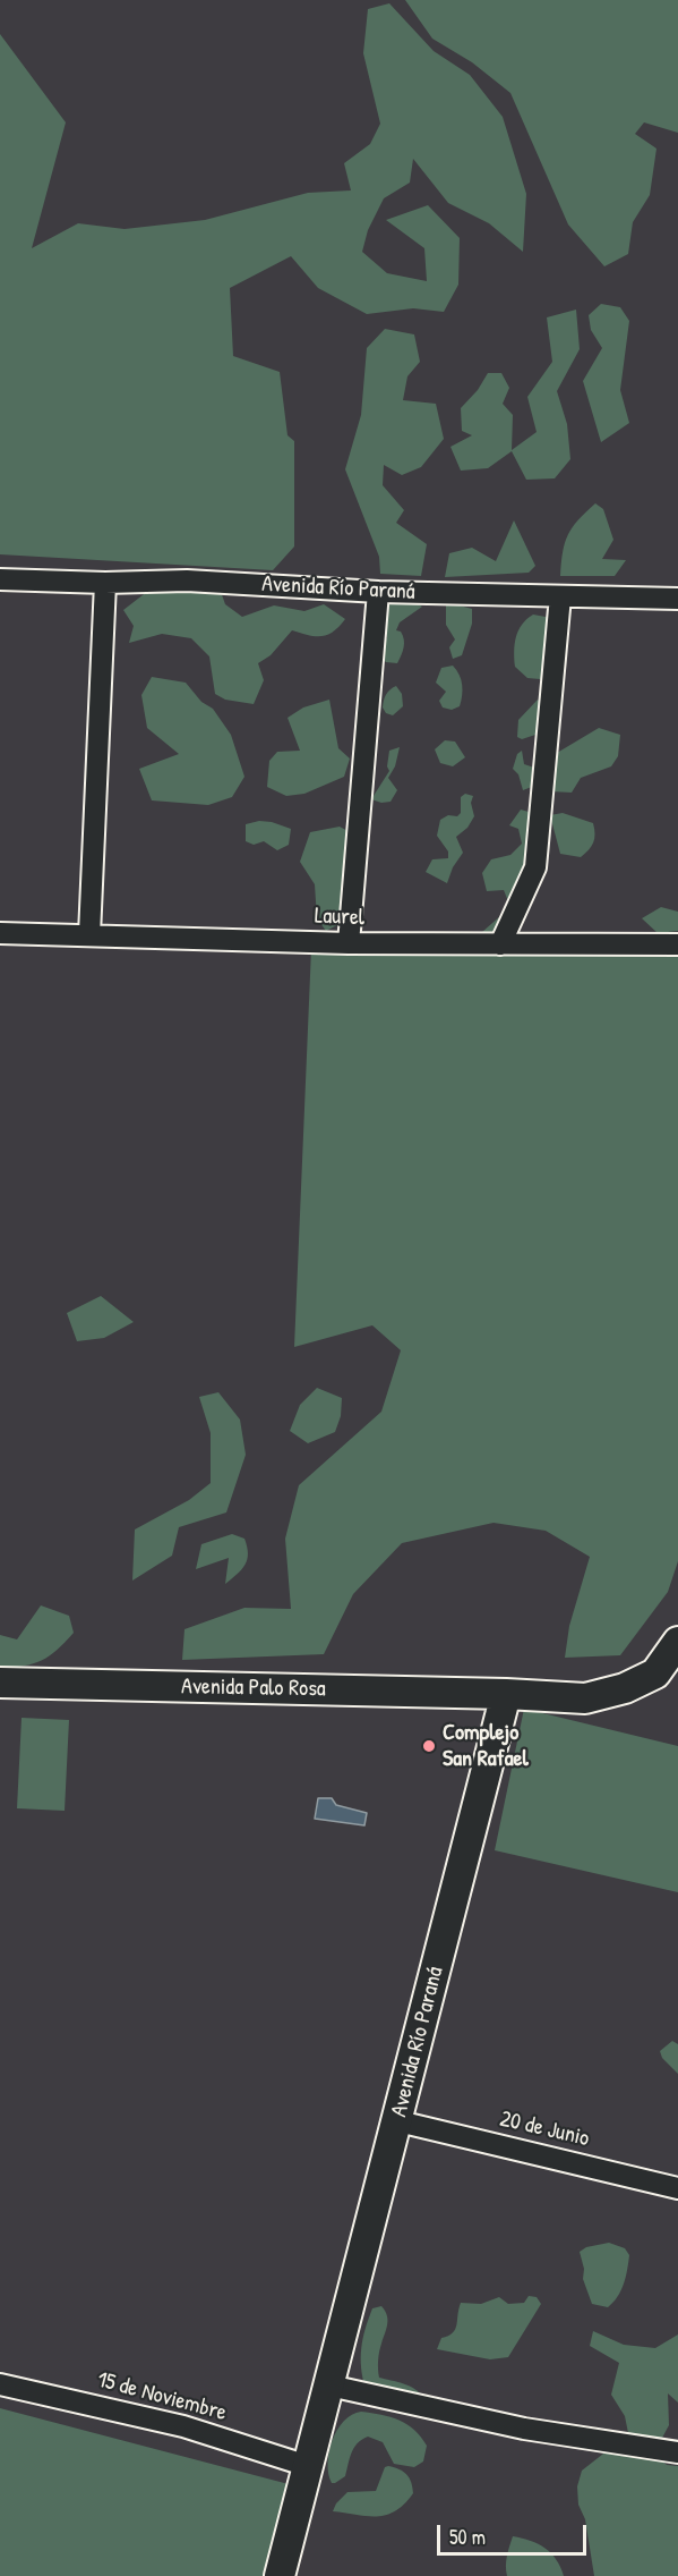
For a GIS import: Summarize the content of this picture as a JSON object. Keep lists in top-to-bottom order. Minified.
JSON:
{"streets":{"main road":["Avenida Río Paraná","Avenida Palo Rosa"],"street":["Laurel","20 de Junio","15 de Noviembre"]},"crossings":[["Avenida Río Paraná","Avenida Palo Rosa"],["Avenida Río Paraná","20 de Junio"],["Avenida Río Paraná","15 de Noviembre"]],"places":["Complejo San Rafael"],"scale_bar":"50 m"}
